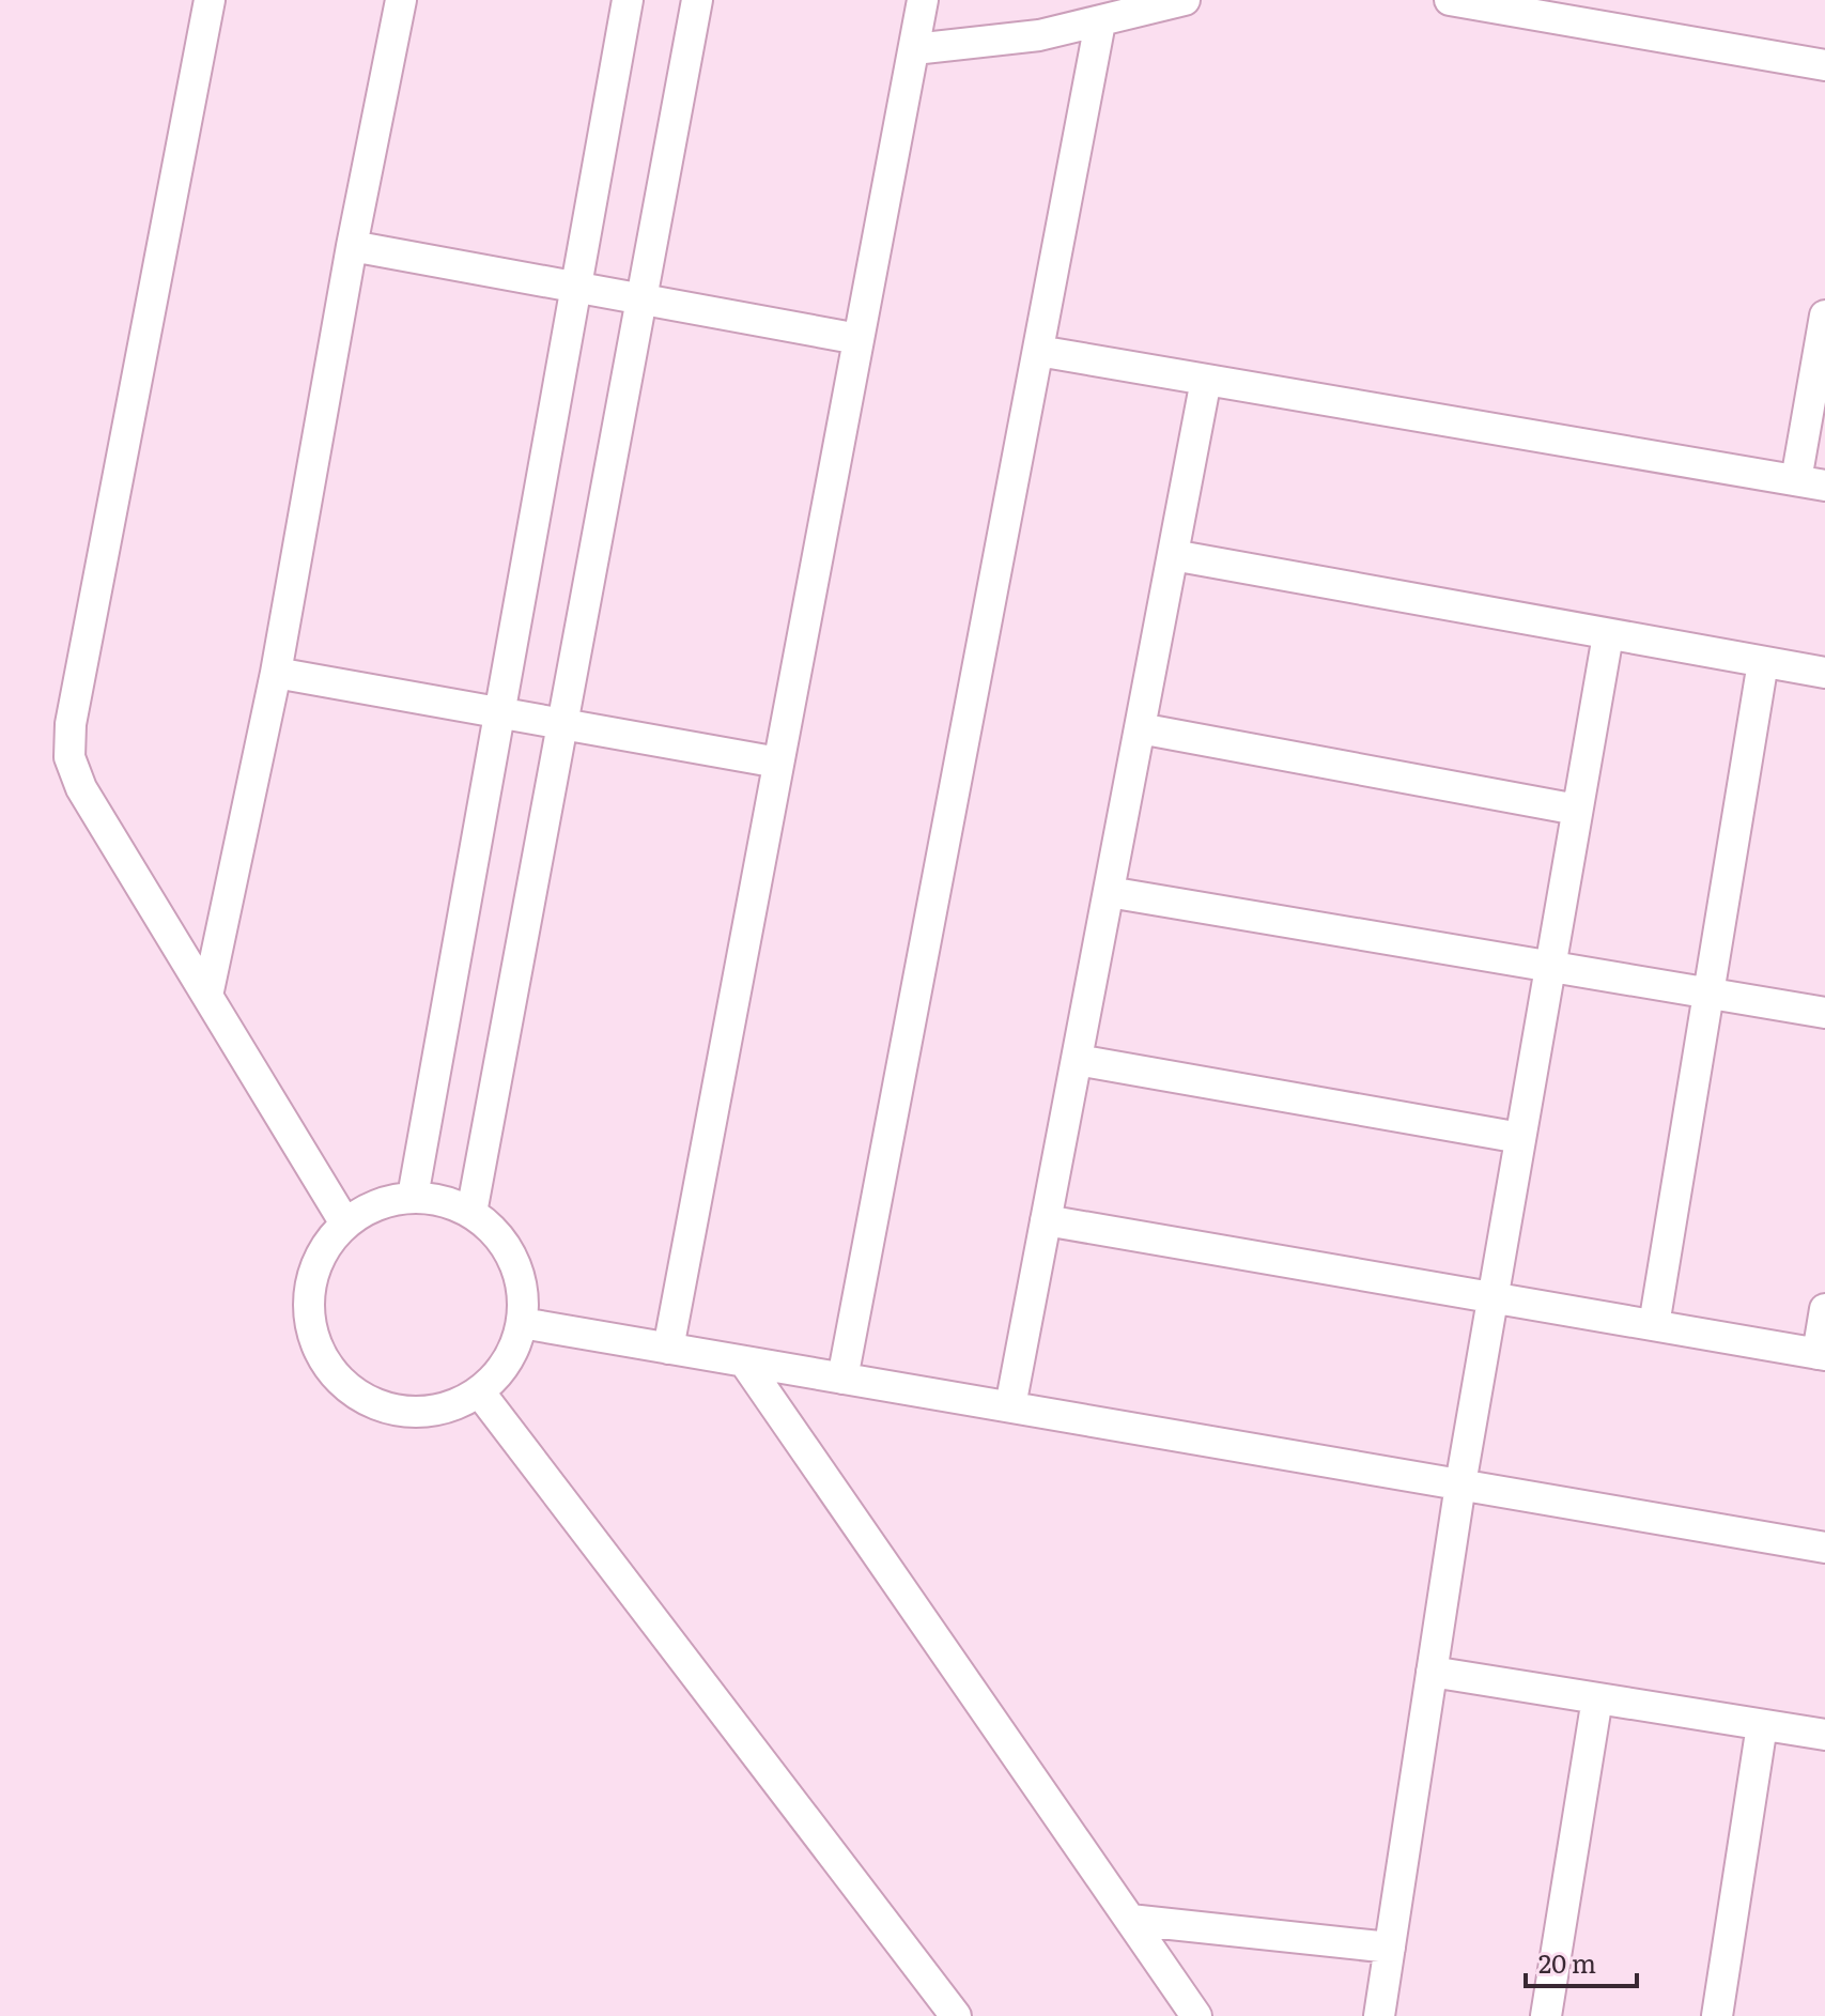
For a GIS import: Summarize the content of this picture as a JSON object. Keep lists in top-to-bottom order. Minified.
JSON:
{"scale_bar":"20 m"}
